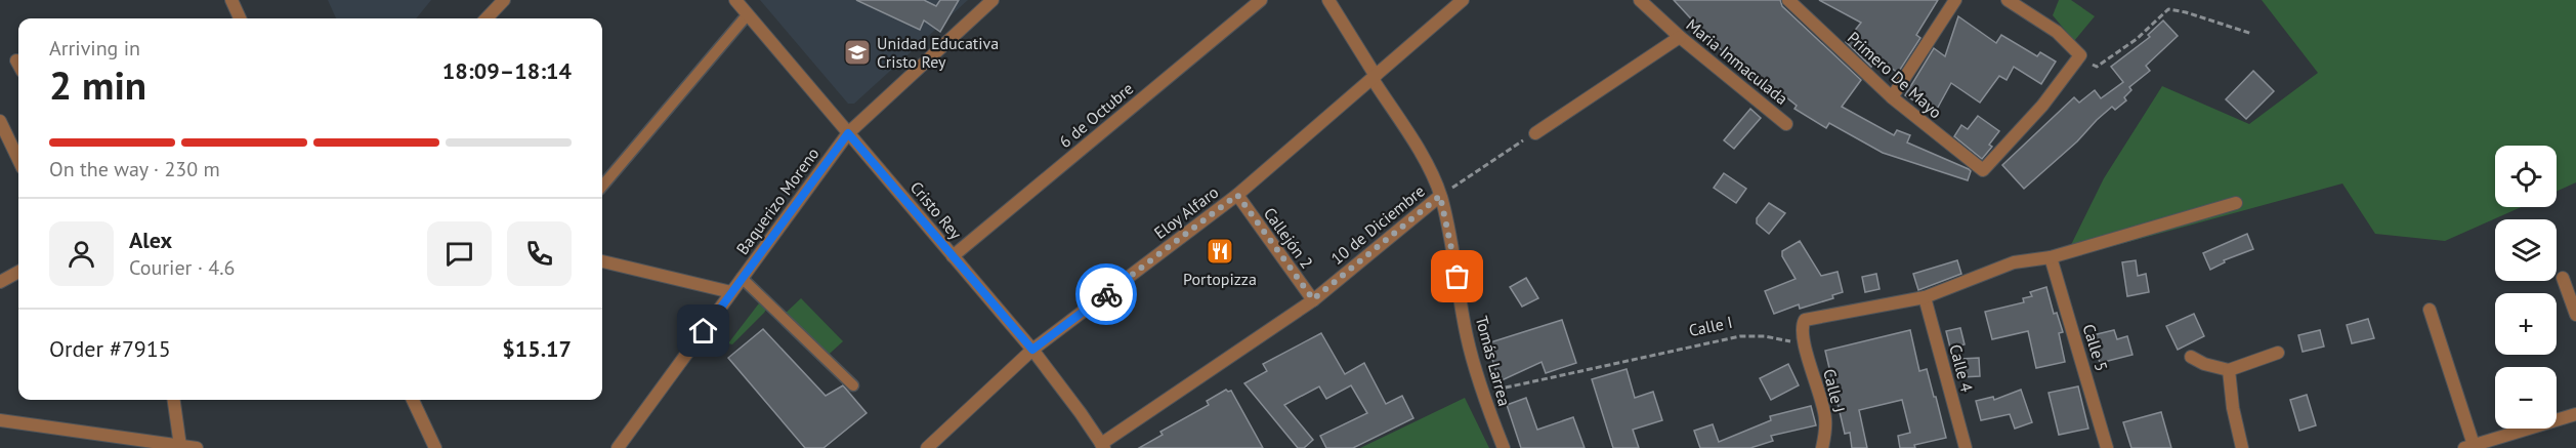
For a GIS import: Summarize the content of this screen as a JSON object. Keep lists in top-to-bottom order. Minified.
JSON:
{"streets":{"street":["Maria Inmaculada","Primero De Mayo","6 de Octubre","Baquerizo Moreno","Cristo Rey","Eloy Alfaro","10 de Diciembre","Callejón 2","Calle 5","Tomás Larrea","Calle 4","Calle J"],"path":["Calle I"]},"crossings":[["6 de Octubre","Cristo Rey"],["Baquerizo Moreno","Cristo Rey"],["Cristo Rey","Eloy Alfaro"],["Cristo Rey","10 de Diciembre"],["Eloy Alfaro","Callejón 2"],["Eloy Alfaro","Tomás Larrea"],["10 de Diciembre","Callejón 2"],["10 de Diciembre","Tomás Larrea"],["Calle I","Tomás Larrea"],["Calle I","Calle J"]],"places":{"school or university":["Unidad Educativa Cristo Rey"],"restaurant":["Portopizza"]},"page":{"heading":["2 min","Arriving in","18:09–18:14"],"panel":["Alex","Courier · 4.6","Order #7915","$15.17"],"bar":"On the way · 230 m","map_buttons":["+","−"]}}
